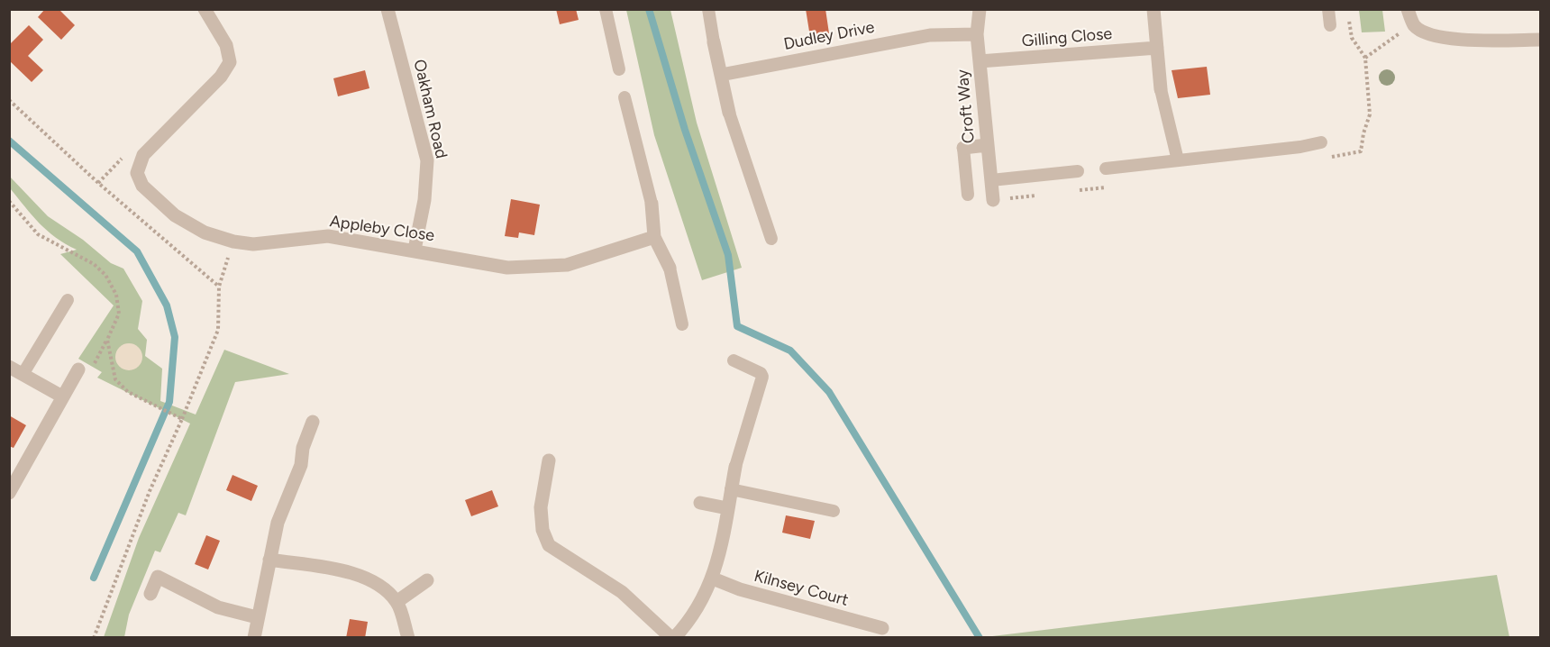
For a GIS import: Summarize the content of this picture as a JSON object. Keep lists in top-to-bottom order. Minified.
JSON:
{"streets":{"street":["Dudley Drive","Gilling Close","Croft Way","Oakham Road","Appleby Close","Kilnsey Court"]},"crossings":[["Dudley Drive","Croft Way"],["Gilling Close","Croft Way"],["Oakham Road","Appleby Close"]]}
